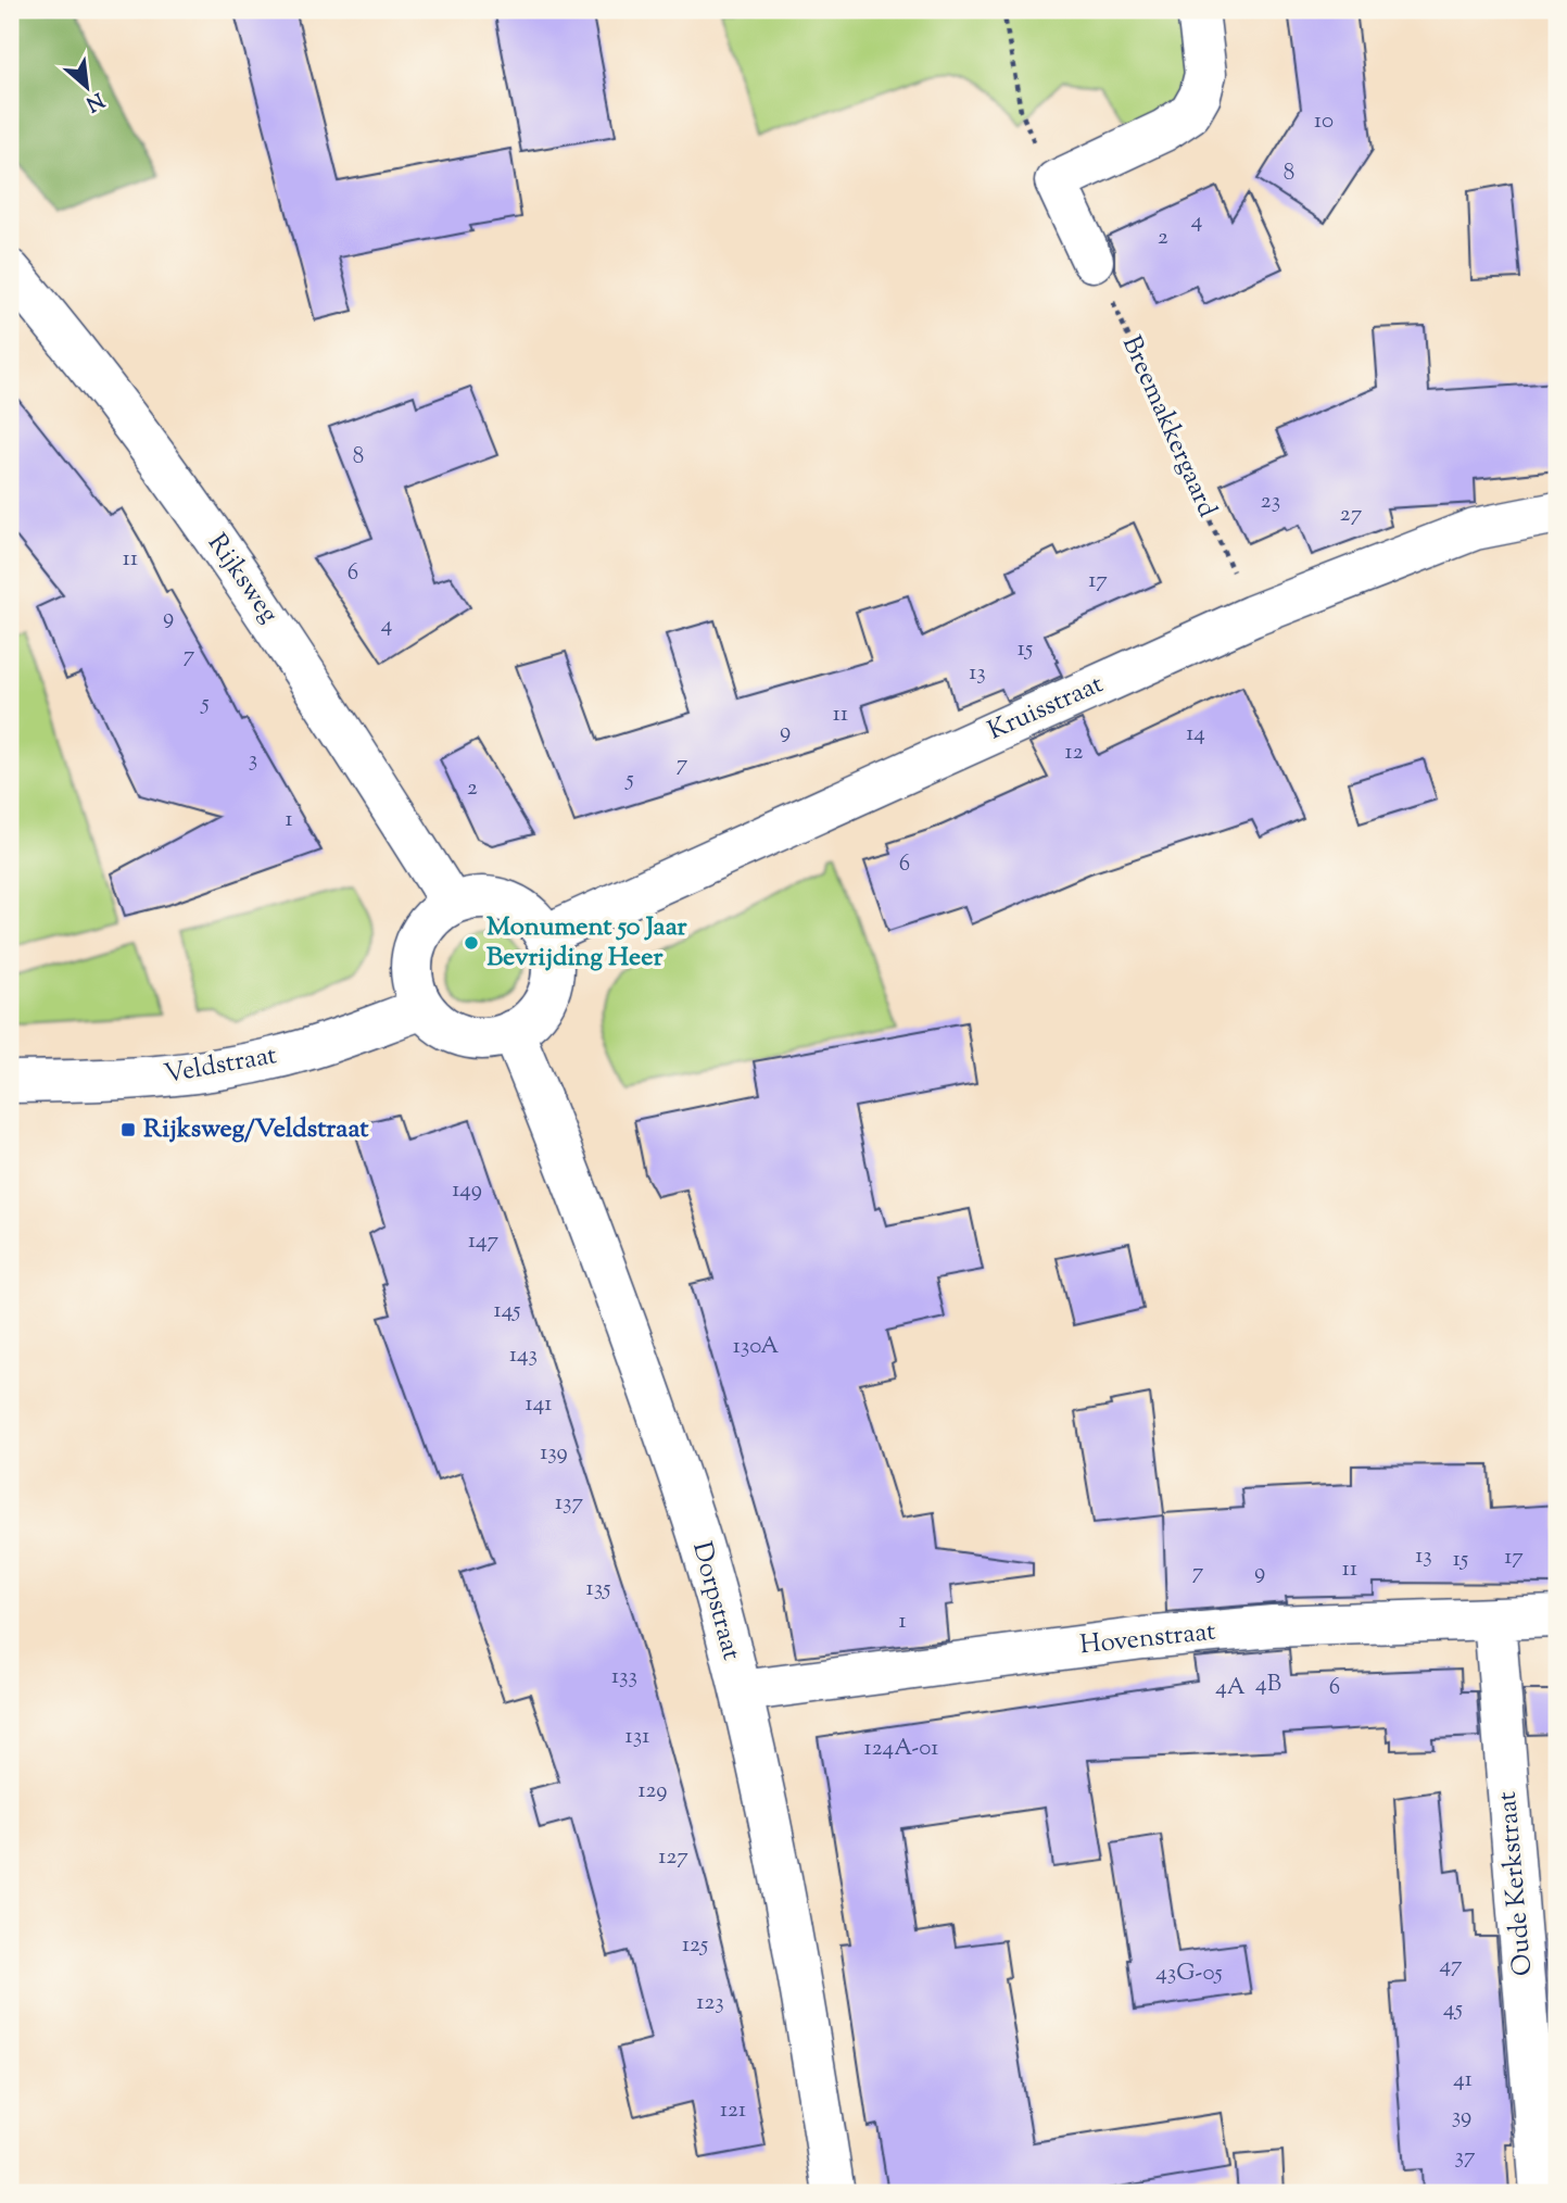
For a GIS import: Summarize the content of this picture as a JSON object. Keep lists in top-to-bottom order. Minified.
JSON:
{"streets":{"street":["Rijksweg","Kruisstraat","Veldstraat","Dorpstraat","Hovenstraat","Oude Kerkstraat"],"path":["Breemakkergaard"]},"crossings":[["Rijksweg","Kruisstraat"],["Rijksweg","Veldstraat"],["Rijksweg","Dorpstraat"],["Kruisstraat","Veldstraat"],["Kruisstraat","Dorpstraat"],["Veldstraat","Dorpstraat"],["Dorpstraat","Hovenstraat"],["Hovenstraat","Oude Kerkstraat"]],"places":{"other":["Monument 50 Jaar Bevrijding Heer"],"transit":["Rijksweg/Veldstraat"]},"house_numbers":["10","8","4","2","8","23","27","11","6","17","9","4","15","7","13","5","11","9","14","12","3","7","5","2","1","6","149","147","145","130A","143","141","139","137","13","17","15","11","7","9","135","1","133","4B","4A","6","131","124A-01","129","127","125","47","43G-05","123","45","41","121","39","37"],"north":"bottom right"}
